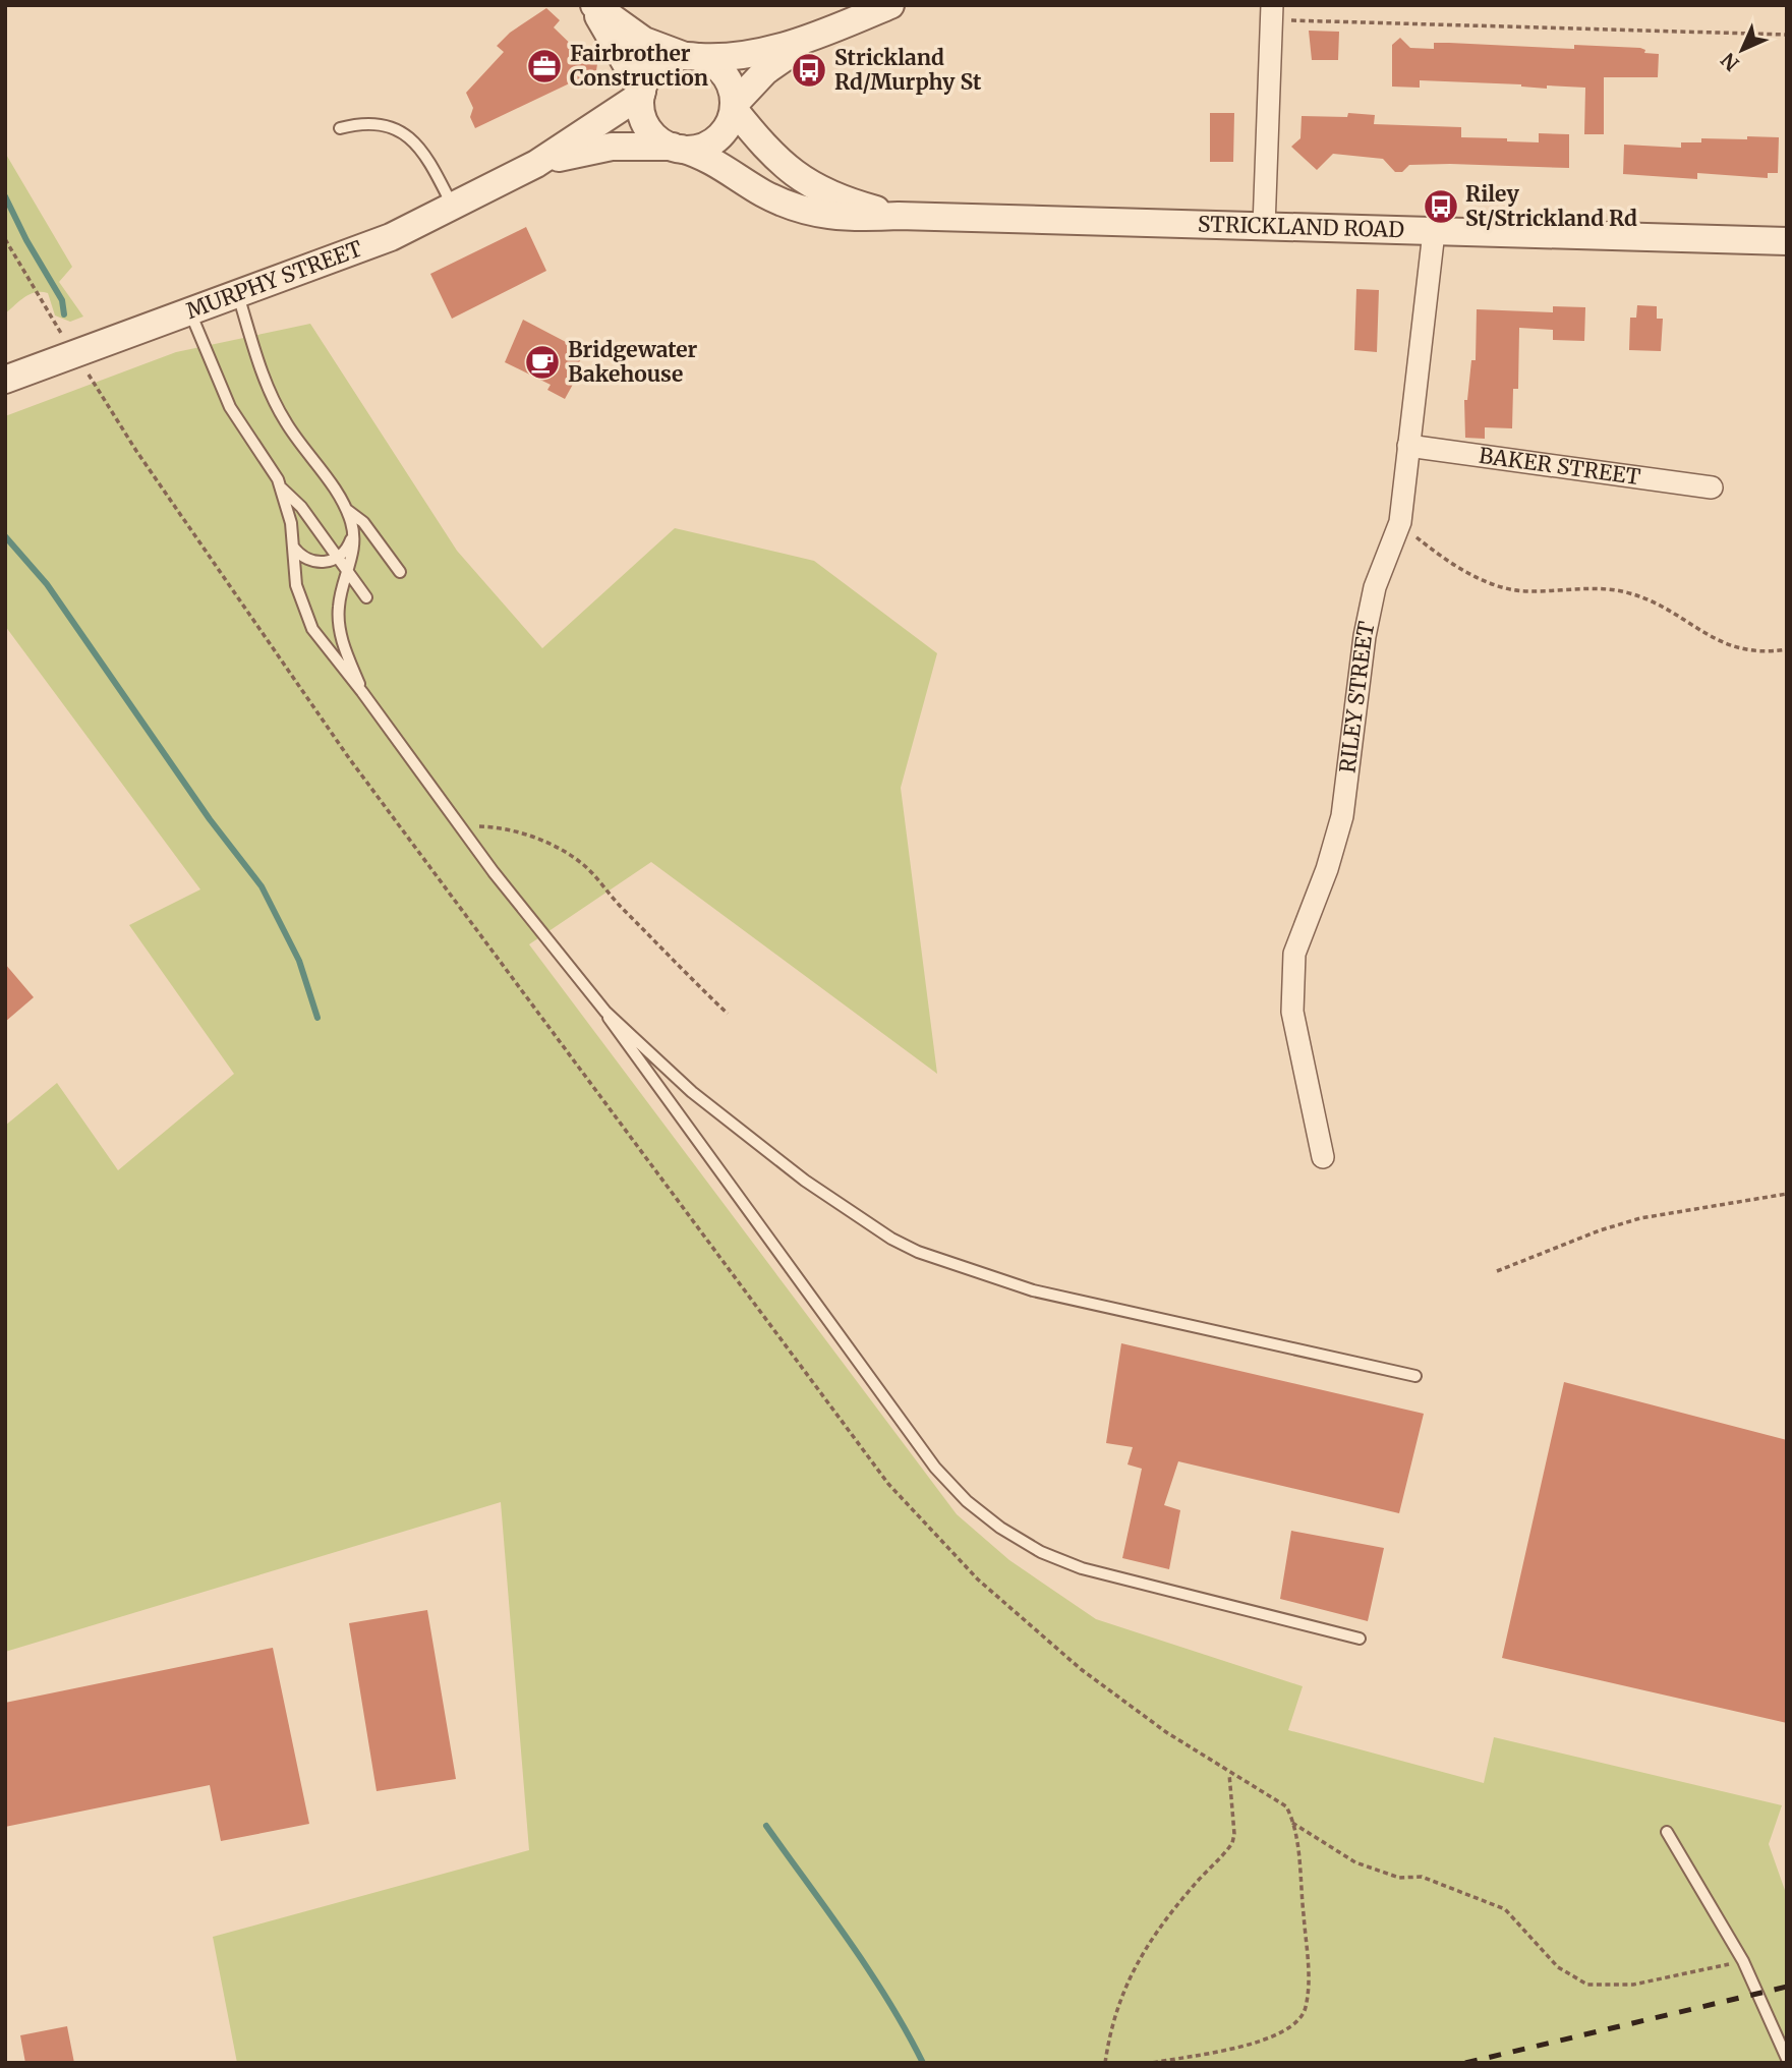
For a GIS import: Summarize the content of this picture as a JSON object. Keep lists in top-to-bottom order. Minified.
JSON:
{"streets":{"street":["STRICKLAND ROAD","MURPHY STREET","BAKER STREET","RILEY STREET"]},"crossings":[["STRICKLAND ROAD","MURPHY STREET"],["STRICKLAND ROAD","RILEY STREET"],["BAKER STREET","RILEY STREET"]],"places":{"office":["Fairbrother Construction"],"bus stop":["Strickland Rd/Murphy St","Riley St/Strickland Rd"],"cafe":["Bridgewater Bakehouse"]},"north":"bottom left"}
